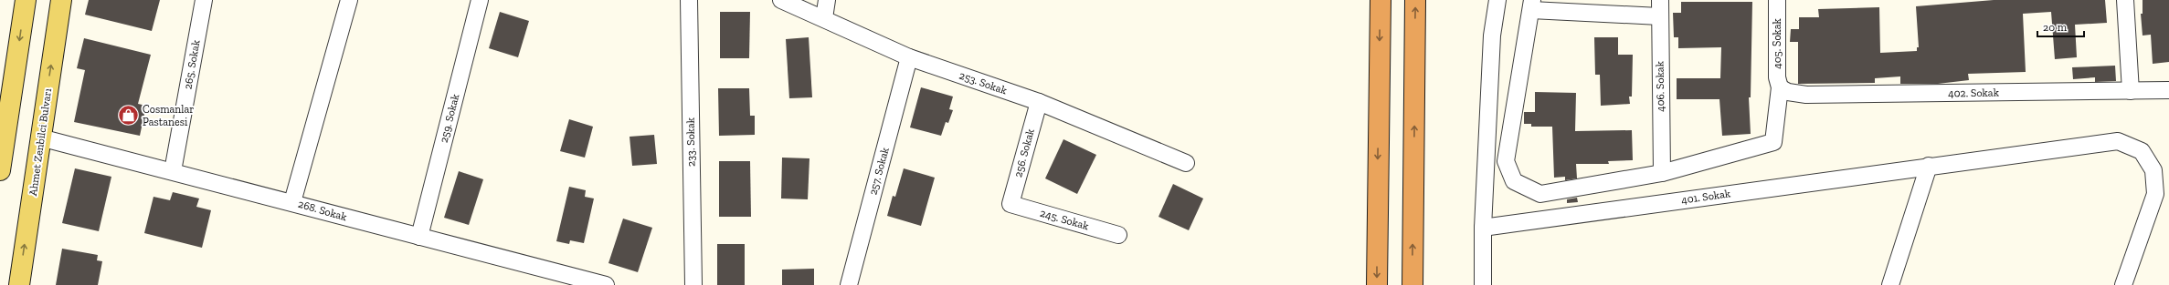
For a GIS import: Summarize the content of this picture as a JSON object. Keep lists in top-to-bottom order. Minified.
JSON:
{"streets":{"main road":["Ahmet Zenbilci Bulvarı"],"street":["405. Sokak","265. Sokak","253. Sokak","406. Sokak","402. Sokak","259. Sokak","233. Sokak","256. Sokak","257. Sokak","401. Sokak","268. Sokak","245. Sokak"]},"crossings":[["405. Sokak","406. Sokak"],["405. Sokak","402. Sokak"],["265. Sokak","268. Sokak"],["253. Sokak","256. Sokak"],["253. Sokak","257. Sokak"],["259. Sokak","268. Sokak"],["Ahmet Zenbilci Bulvarı","268. Sokak"],["256. Sokak","245. Sokak"]],"places":{"shop":["Cosmanlar Pastanesi"]},"scale_bar":"20 m"}
